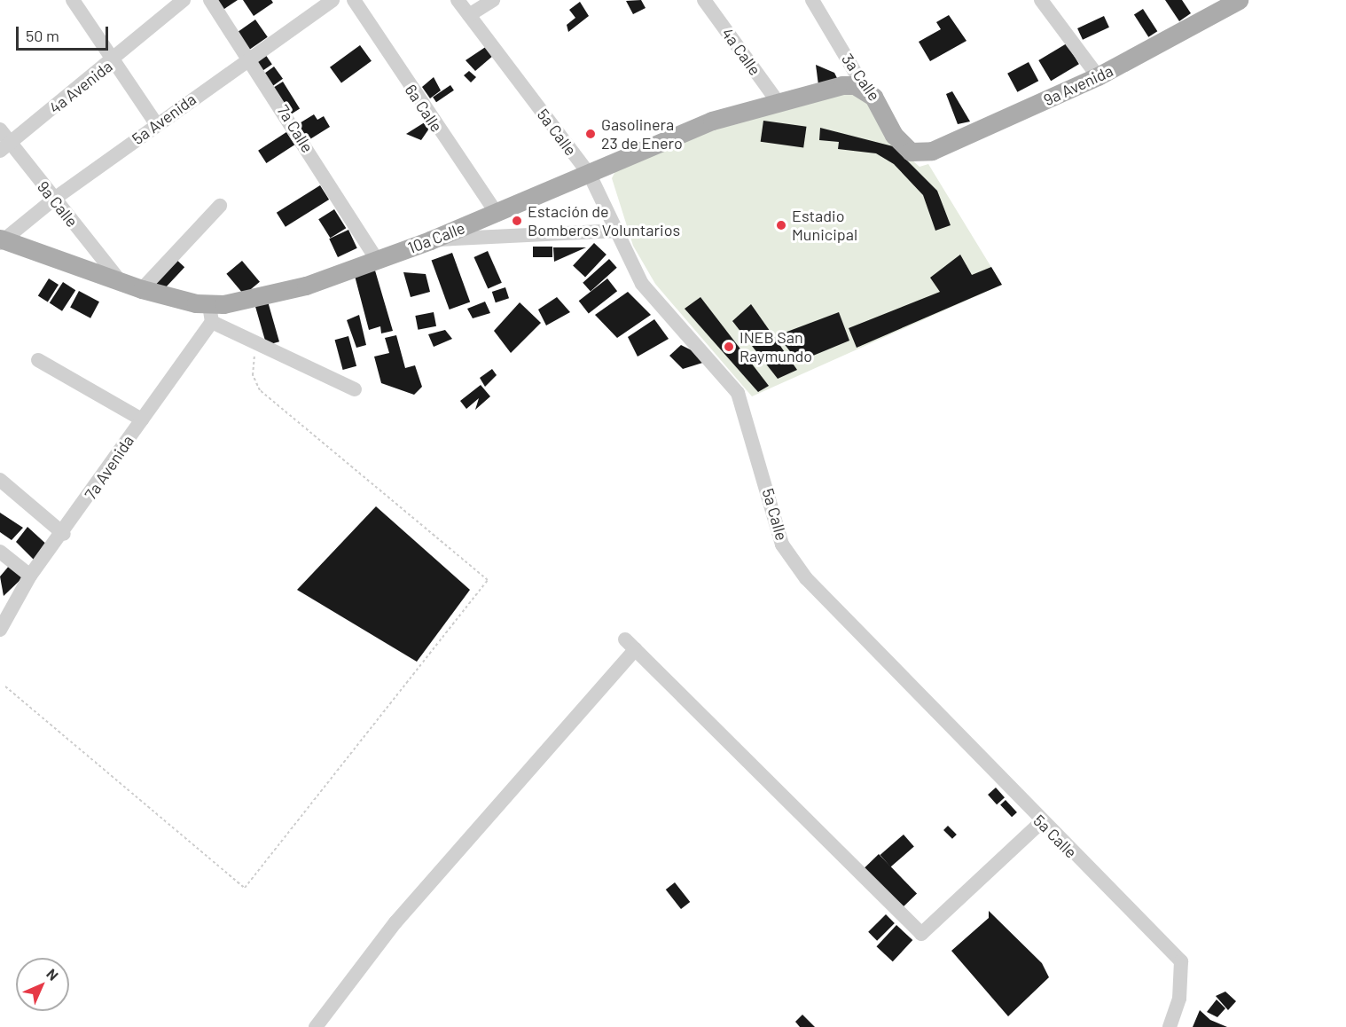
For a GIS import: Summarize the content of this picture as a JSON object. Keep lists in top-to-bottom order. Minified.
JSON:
{"streets":{"main road":["3a Calle","9a Avenida","10a Calle"],"street":["4a Calle","4a Avenida","6a Calle","5a Avenida","7a Calle","5a Calle","9a Calle","7a Avenida"]},"crossings":[["4a Calle","10a Calle"],["3a Calle","9a Avenida"],["3a Calle","10a Calle"],["4a Avenida","9a Calle"],["6a Calle","10a Calle"],["5a Avenida","7a Calle"],["5a Avenida","9a Calle"],["5a Avenida","10a Calle"],["7a Calle","10a Calle"],["5a Calle","10a Calle"],["9a Calle","10a Calle"],["10a Calle","7a Avenida"]],"places":["Gasolinera 23 de Enero","Estación de Bomberos Voluntarios","Estadio Municipal","INEB San Raymundo"],"scale_bar":"50 m","north":"top right"}
